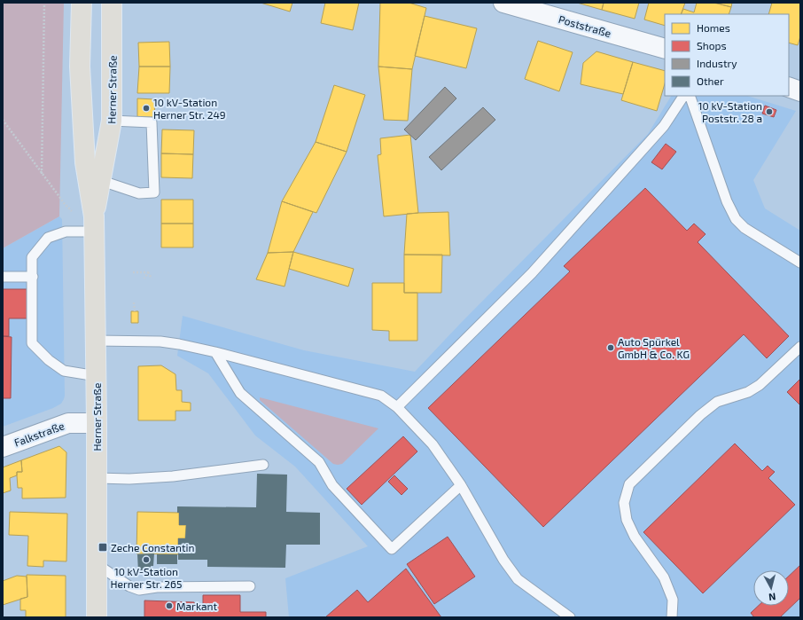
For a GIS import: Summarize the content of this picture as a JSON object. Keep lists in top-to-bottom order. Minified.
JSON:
{"streets":{"main road":["Herner Straße"],"street":["Poststraße","Falkstraße"]},"crossings":[["Herner Straße","Falkstraße"]],"places":{"other":["10 kV-Station Herner Str. 249","10 kV-Station Poststr. 28 a","Auto Spürkel GmbH & Co. KG","10 kV-Station Herner Str. 265","Markant"],"transit":["Zeche Constantin"]},"legend":["Homes","Shops","Industry","Other"],"north":"bottom"}
